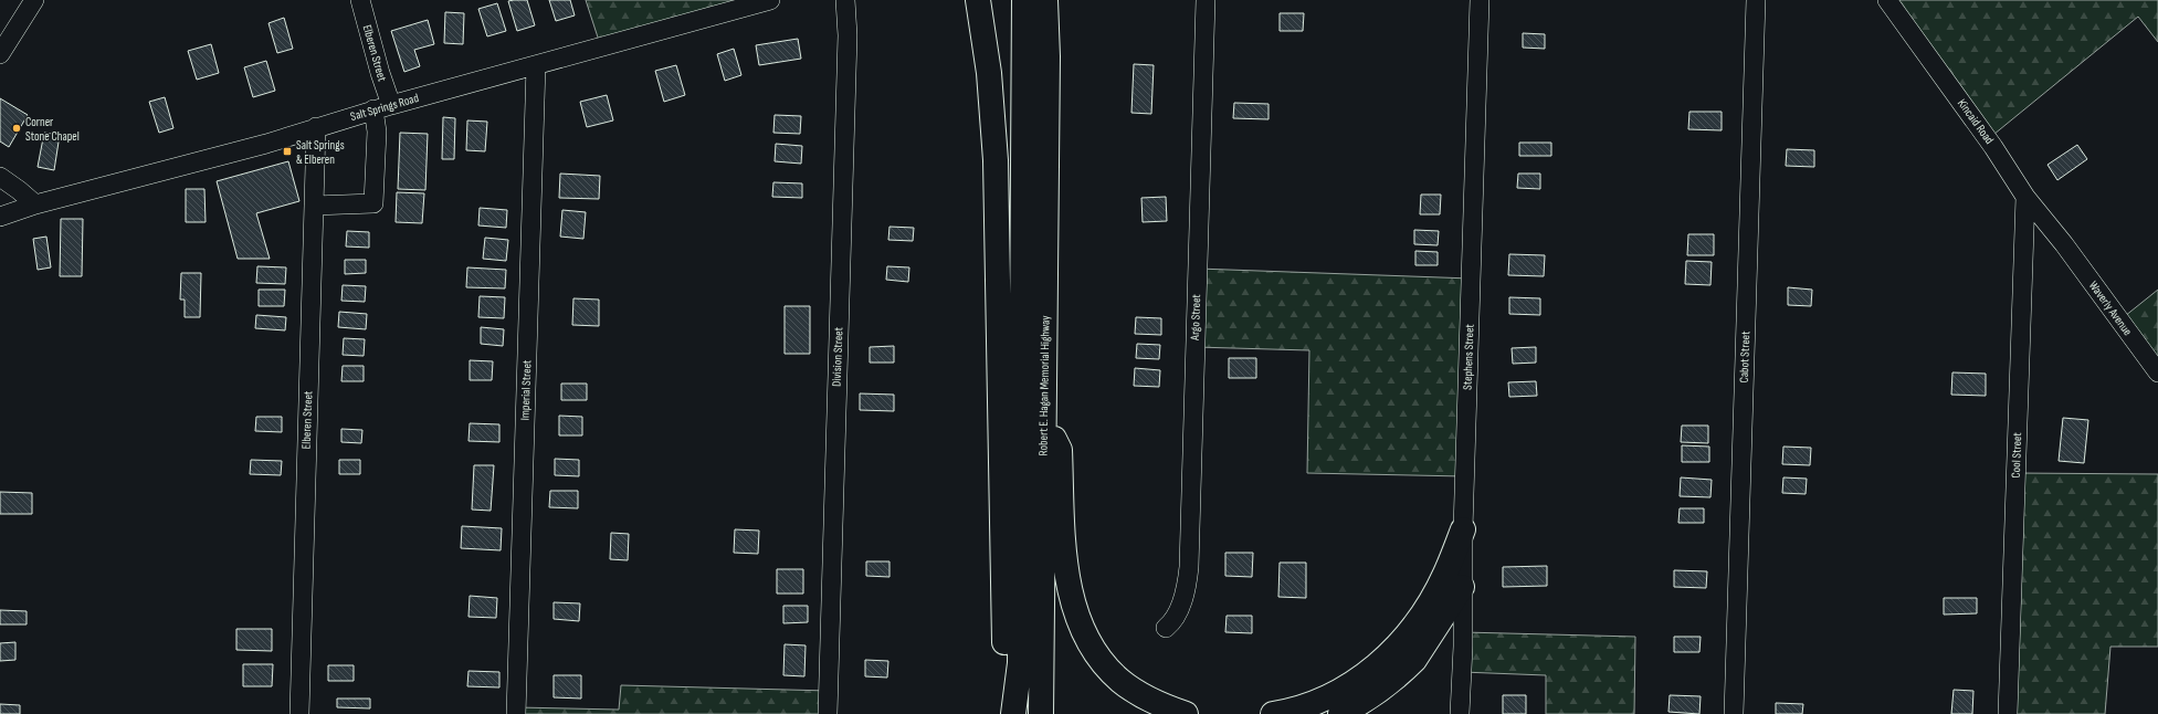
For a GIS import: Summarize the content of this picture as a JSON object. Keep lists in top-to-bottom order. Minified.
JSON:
{"streets":{"highway":["Robert E. Hagan Memorial Highway"],"street":["Elberen Street","Salt Springs Road","Kincaid Road","Waverly Avenue","Argo Street","Division Street","Stephens Street","Cabot Street","Imperial Street","Cool Street"]},"crossings":[["Elberen Street","Salt Springs Road"],["Salt Springs Road","Imperial Street"],["Kincaid Road","Waverly Avenue"],["Kincaid Road","Cool Street"]],"places":{"other":["Corner Stone Chapel"],"transit":["Salt Springs & Elberen"]}}
